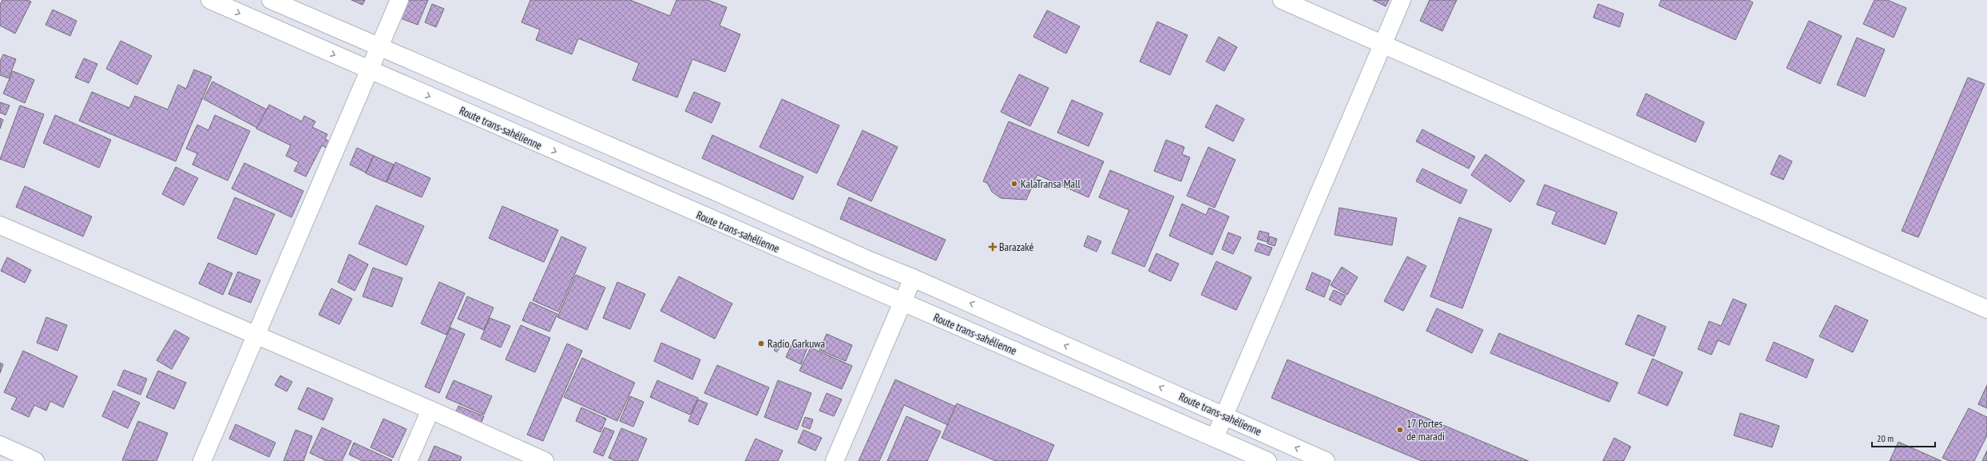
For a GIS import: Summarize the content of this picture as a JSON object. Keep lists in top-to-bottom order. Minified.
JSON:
{"streets":{"main road":["Route trans-sahélienne"]},"places":{"other":["KalaTransa Mall","Radio Garkuwa","17 Portes de maradi"],"health":["Barazaké"]},"scale_bar":"20 m"}
